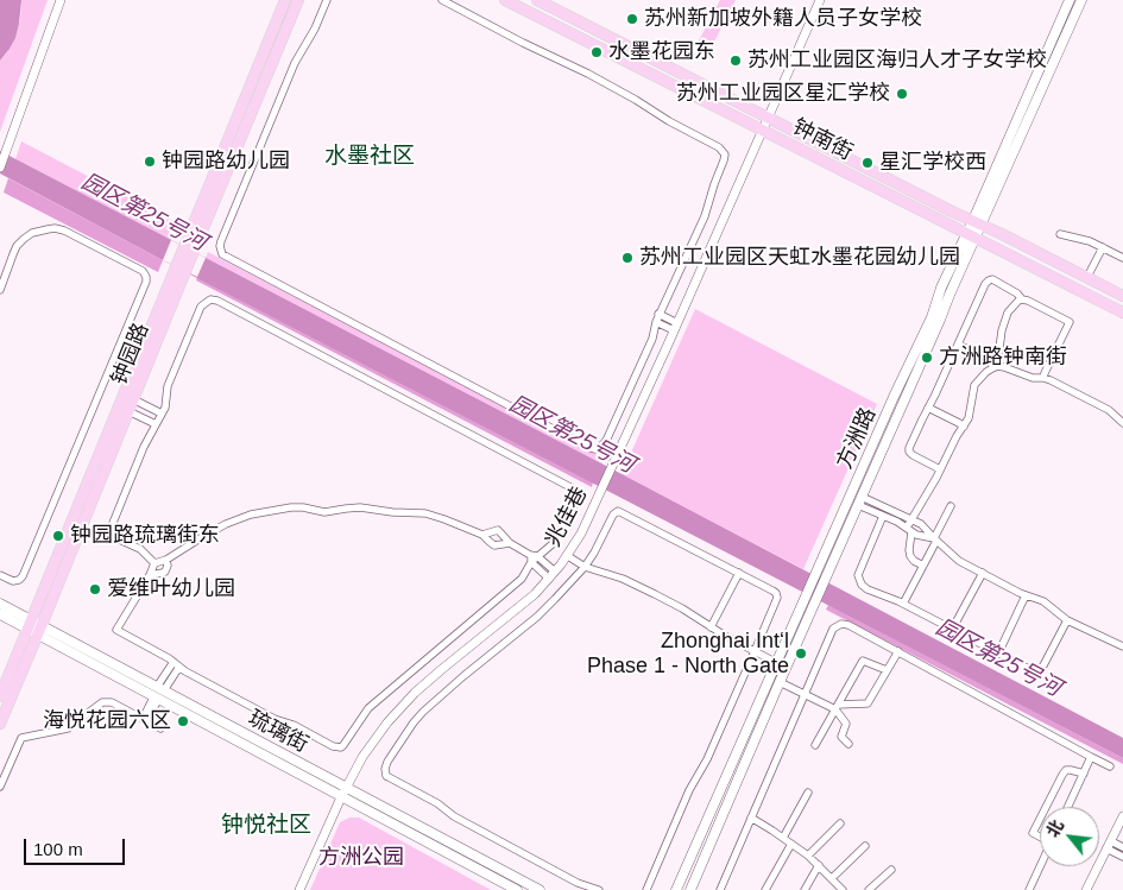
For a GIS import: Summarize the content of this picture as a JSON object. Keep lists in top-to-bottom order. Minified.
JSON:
{"streets":{"main road":["钟南街","钟园路","方洲路","琉璃街"],"street":["兆佳巷"]},"crossings":[["钟南街","方洲路"],["钟南街","兆佳巷"],["钟园路","琉璃街"],["兆佳巷","琉璃街"]],"districts":["水墨社区","钟悦社区"],"water":["园区第25号河"],"parks":["方洲公园"],"places":["苏州新加坡外籍人员子女学校","水墨花园东","苏州工业园区海归人才子女学校","苏州工业园区星汇学校","钟园路幼儿园","星汇学校西","苏州工业园区天虹水墨花园幼儿园","方洲路钟南街","钟园路琉璃街东","爱维叶幼儿园","Zhonghai Int‘l Phase 1 - North Gate","海悦花园六区"],"scale_bar":"100 m","north":"top left"}
